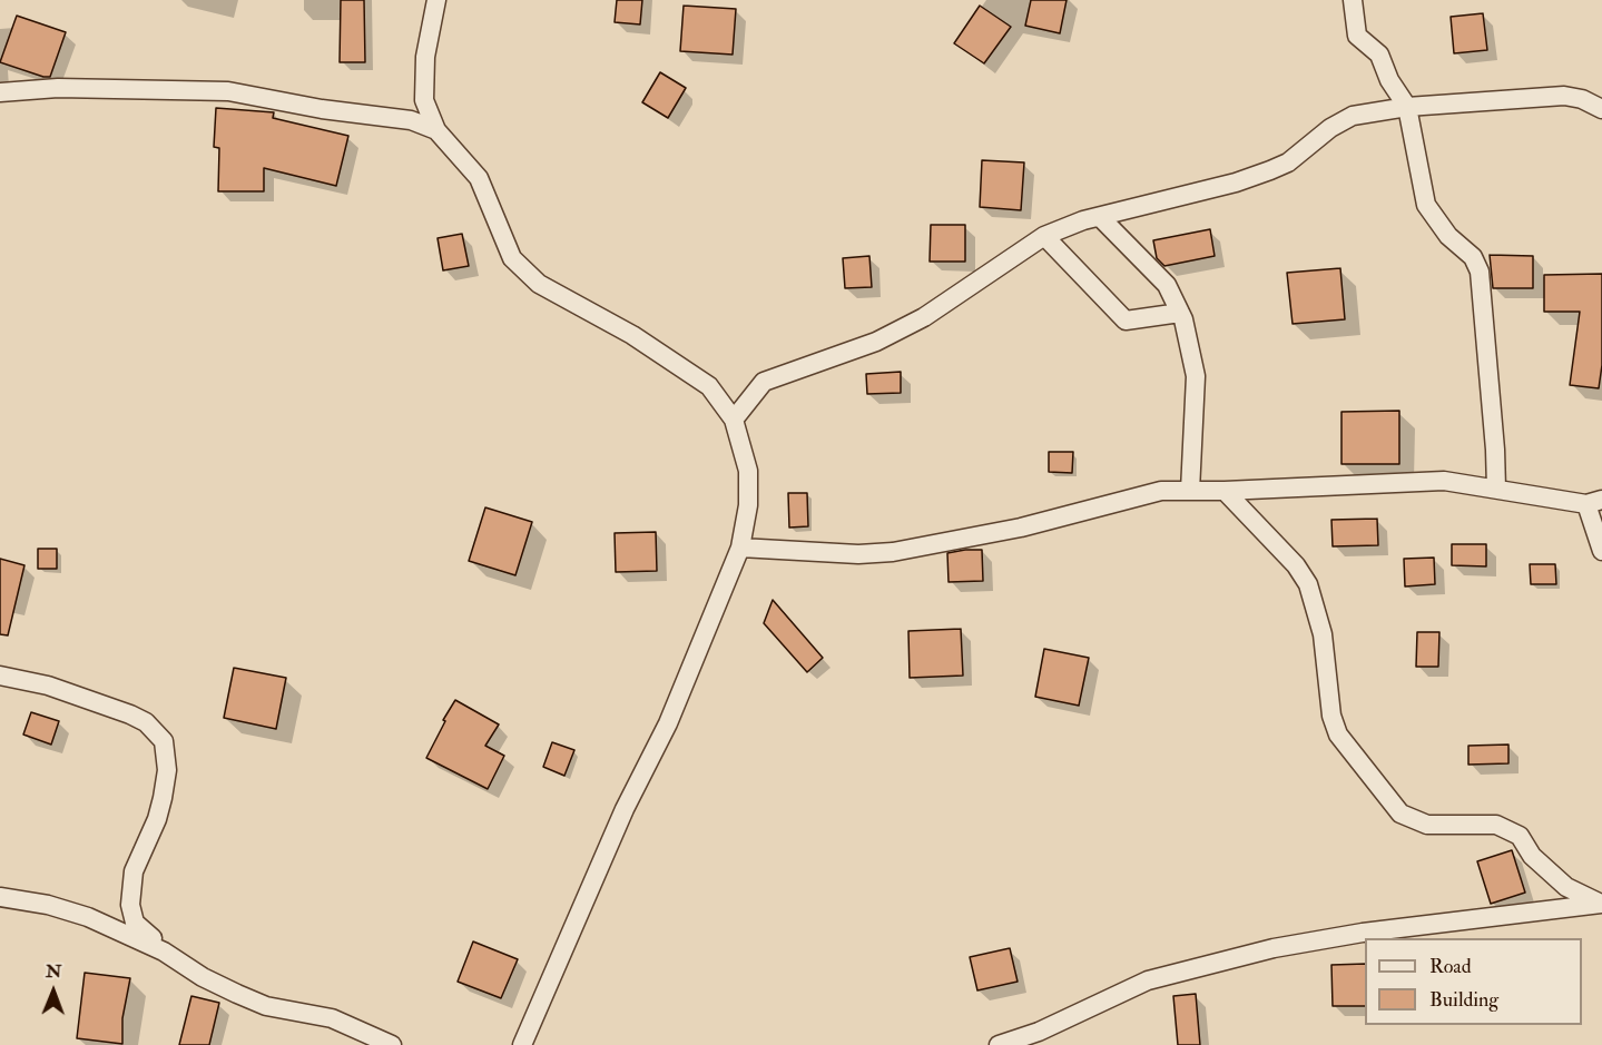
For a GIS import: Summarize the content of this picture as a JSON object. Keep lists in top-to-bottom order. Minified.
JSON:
{"legend":["Road","Building"],"north":"top"}
